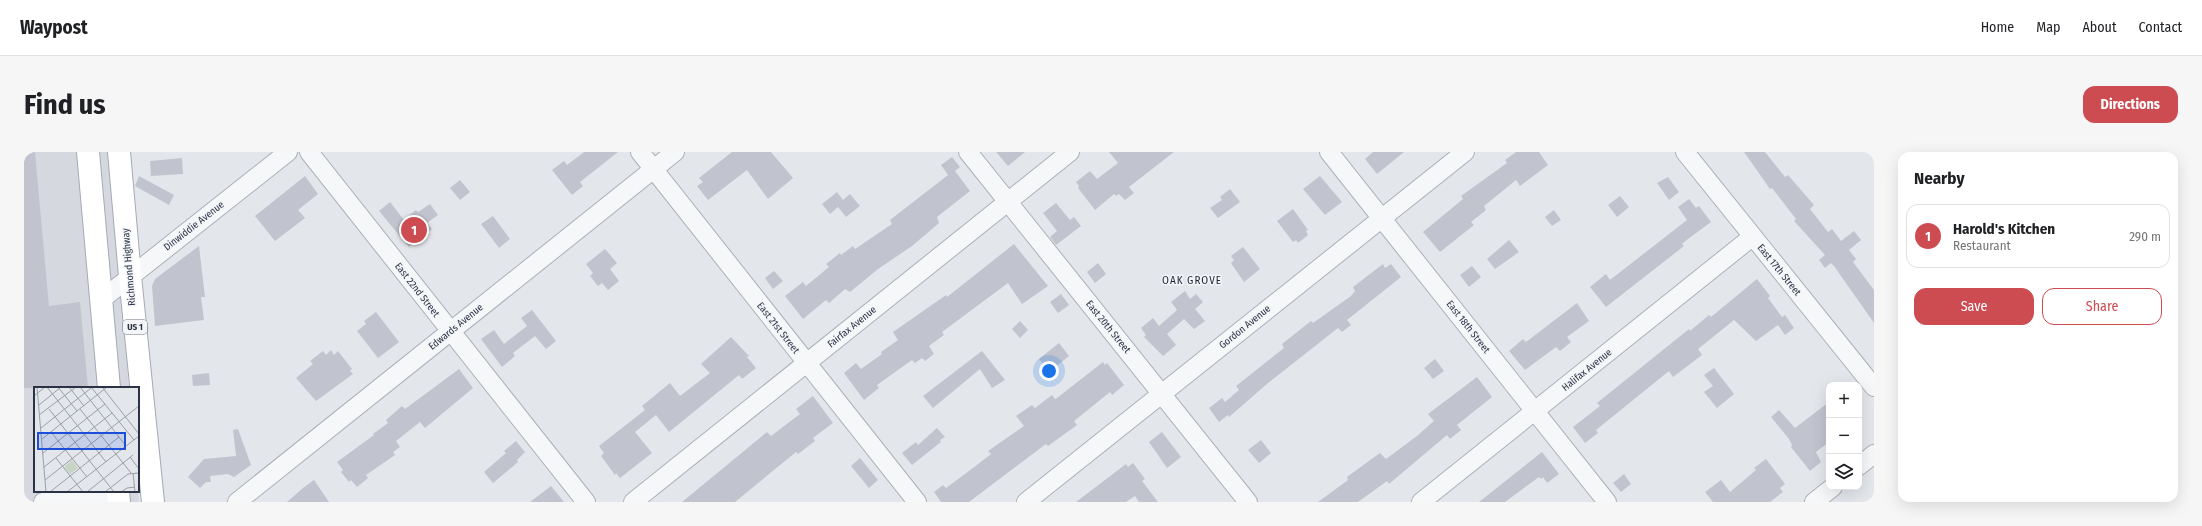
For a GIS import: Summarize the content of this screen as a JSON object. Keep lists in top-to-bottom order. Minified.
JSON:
{"streets":{"main road":["Richmond Highway","US 1"],"street":["Dinwiddie Avenue","East 17th Street","East 22nd Street","Edwards Avenue","Fairfax Avenue","East 20th Street","Gordon Avenue","East 18th Street","East 21st Street","Halifax Avenue"]},"crossings":[["Dinwiddie Avenue","Richmond Highway"],["East 17th Street","Halifax Avenue"],["East 22nd Street","Edwards Avenue"],["Edwards Avenue","East 21st Street"],["Fairfax Avenue","East 20th Street"],["Fairfax Avenue","East 21st Street"],["East 20th Street","Gordon Avenue"],["Gordon Avenue","East 18th Street"],["East 18th Street","Halifax Avenue"]],"districts":["OAK GROVE"],"page":{"header":"Waypost","nav":["Home","Map","About","Contact"],"buttons":["Directions",["Save","Share"]],"title":"Find us","heading":"Nearby","list":[{"mark":"1","name":"Harold's Kitchen","note":"Restaurant","value":"290 m"}],"pins":"1","map_buttons":["+","−"]}}
